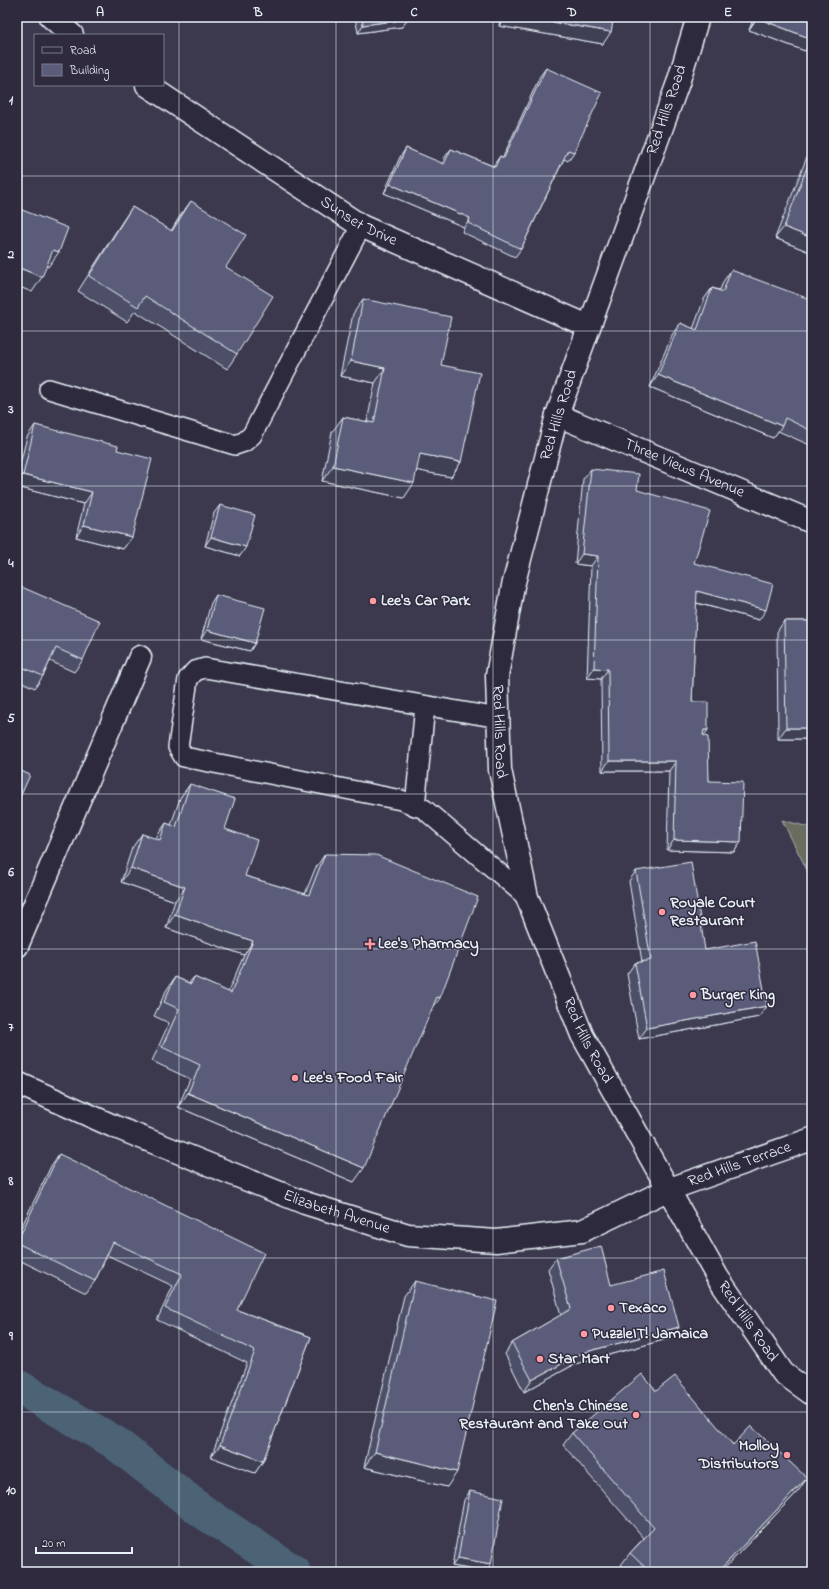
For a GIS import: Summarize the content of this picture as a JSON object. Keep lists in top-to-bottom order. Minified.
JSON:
{"streets":{"street":["Red Hills Road","Sunset Drive","Three Views Avenue","Red Hills Terrace","Elizabeth Avenue"]},"crossings":[["Red Hills Road","Sunset Drive"],["Red Hills Road","Three Views Avenue"],["Red Hills Road","Red Hills Terrace"],["Red Hills Road","Elizabeth Avenue"],["Red Hills Terrace","Elizabeth Avenue"]],"places":{"other":["Lee's Car Park","Royale Court Restaurant","Burger King","Lee's Food Fair","Texaco","PuzzleIT! Jamaica","Star Mart","Chen's Chinese Restaurant and Take Out","Molloy Distributors"],"health":["Lee's Pharmacy"]},"legend":["Road","Building"],"scale_bar":"20 m","grid":{"columns":["A","B","C","D","E"],"rows":["1","2","3","4","5","6","7","8","9","10"]}}
